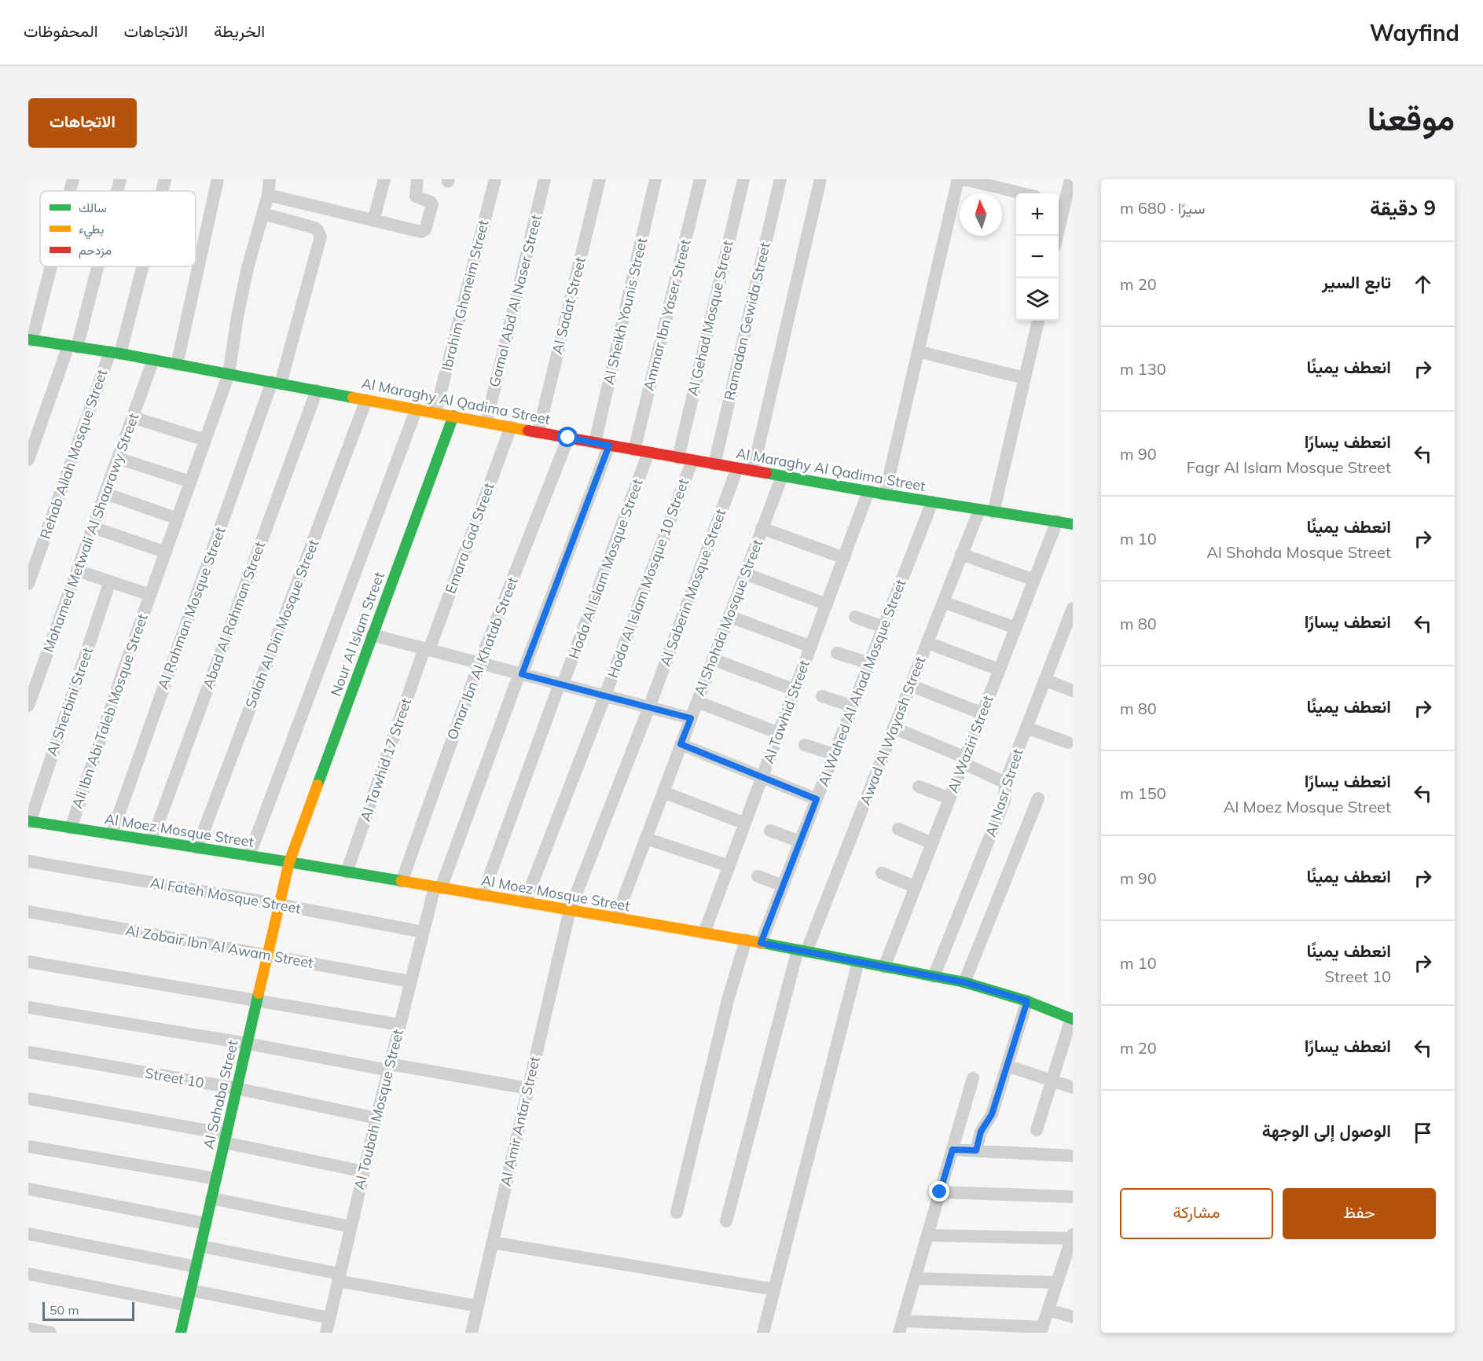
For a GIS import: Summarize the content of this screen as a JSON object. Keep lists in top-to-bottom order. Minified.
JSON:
{"streets":{"street":["Ibrahim Ghoneim Street","Gamal Abd Al Naser Street","Al Sadat Street","Al Sheikh Younis Street","Ammar Ibn Yaser Street","Al Gehad Mosque Street","Ramadan Gewida Street","Al Maraghy Al Qadima Street","Rehab Allah Mosque Street","Mohamed Metwali Al Shaarawy Street","Emara Gad Street","Hoda Al Islam Mosque Street","Hoda Al Islam Mosque 10 Street","Al Saberin Mosque Street","Al Rahman Mosque Street","Abad Al Rahman Street","Al Shohda Mosque Street","Salah Al Din Mosque Street","Nour Al Islam Street","Omar Ibn Al Khatab Street","Al Wahed Al Ahad Mosque Street","Al Sherbini Street","Ali Ibn Abi Taleb Mosque Street","Al Tawhid Street","Awad Al Wayash Street","Al Waziri Street","Al Tawhid 17 Street","Al Nasr Street","Al Moez Mosque Street","Al Fateh Mosque Street","Al Zobair Ibn Al Awam Street","Street 10","Al Sahaba Street","Al Toubah Mosque Street","Al Amir Antar Street"]},"crossings":[["Ibrahim Ghoneim Street","Al Maraghy Al Qadima Street"],["Gamal Abd Al Naser Street","Al Maraghy Al Qadima Street"],["Al Sadat Street","Al Maraghy Al Qadima Street"],["Al Sheikh Younis Street","Al Maraghy Al Qadima Street"],["Ammar Ibn Yaser Street","Al Maraghy Al Qadima Street"],["Al Gehad Mosque Street","Al Maraghy Al Qadima Street"],["Ramadan Gewida Street","Al Maraghy Al Qadima Street"],["Al Maraghy Al Qadima Street","Rehab Allah Mosque Street"],["Al Maraghy Al Qadima Street","Mohamed Metwali Al Shaarawy Street"],["Al Maraghy Al Qadima Street","Emara Gad Street"],["Al Maraghy Al Qadima Street","Hoda Al Islam Mosque Street"],["Al Maraghy Al Qadima Street","Hoda Al Islam Mosque 10 Street"],["Al Maraghy Al Qadima Street","Al Saberin Mosque Street"],["Al Maraghy Al Qadima Street","Al Rahman Mosque Street"],["Al Maraghy Al Qadima Street","Abad Al Rahman Street"],["Al Maraghy Al Qadima Street","Al Shohda Mosque Street"],["Al Maraghy Al Qadima Street","Salah Al Din Mosque Street"],["Al Maraghy Al Qadima Street","Nour Al Islam Street"],["Al Maraghy Al Qadima Street","Omar Ibn Al Khatab Street"],["Al Maraghy Al Qadima Street","Al Wahed Al Ahad Mosque Street"],["Al Maraghy Al Qadima Street","Ali Ibn Abi Taleb Mosque Street"],["Al Maraghy Al Qadima Street","Al Tawhid Street"],["Al Maraghy Al Qadima Street","Awad Al Wayash Street"],["Al Maraghy Al Qadima Street","Al Waziri Street"],["Al Maraghy Al Qadima Street","Al Toubah Mosque Street"],["Emara Gad Street","Al Tawhid 17 Street"],["Hoda Al Islam Mosque Street","Al Moez Mosque Street"],["Hoda Al Islam Mosque 10 Street","Al Moez Mosque Street"],["Al Saberin Mosque Street","Al Moez Mosque Street"],["Al Saberin Mosque Street","Al Amir Antar Street"],["Al Rahman Mosque Street","Ali Ibn Abi Taleb Mosque Street"],["Al Rahman Mosque Street","Al Moez Mosque Street"],["Abad Al Rahman Street","Al Moez Mosque Street"],["Al Shohda Mosque Street","Al Moez Mosque Street"],["Salah Al Din Mosque Street","Al Moez Mosque Street"],["Nour Al Islam Street","Al Moez Mosque Street"],["Nour Al Islam Street","Al Sahaba Street"],["Omar Ibn Al Khatab Street","Al Moez Mosque Street"],["Al Wahed Al Ahad Mosque Street","Al Moez Mosque Street"],["Al Sherbini Street","Al Moez Mosque Street"],["Ali Ibn Abi Taleb Mosque Street","Al Moez Mosque Street"],["Al Tawhid Street","Al Moez Mosque Street"],["Awad Al Wayash Street","Al Moez Mosque Street"],["Al Waziri Street","Al Moez Mosque Street"],["Al Tawhid 17 Street","Al Moez Mosque Street"],["Al Nasr Street","Al Moez Mosque Street"],["Al Moez Mosque Street","Al Sahaba Street"],["Al Moez Mosque Street","Al Toubah Mosque Street"],["Al Moez Mosque Street","Al Amir Antar Street"],["Al Fateh Mosque Street","Al Sahaba Street"],["Al Fateh Mosque Street","Al Toubah Mosque Street"],["Al Zobair Ibn Al Awam Street","Al Sahaba Street"],["Al Zobair Ibn Al Awam Street","Al Toubah Mosque Street"],["Street 10","Al Sahaba Street"],["Street 10","Al Toubah Mosque Street"]],"legend":["سالك","بطيء","مزدحم"],"scale_bar":"50 m","north":"top","page":{"header":"Wayfind","nav":["الخريطة","الاتجاهات","المحفوظات"],"title":"موقعنا","buttons":["الاتجاهات",["حفظ","مشاركة"]],"heading":["9 دقيقة","سيرًا · 680 m"],"map_buttons":["+","−"],"list":[["تابع السير","20 m"],["انعطف يمينًا","130 m"],["انعطف يسارًا","Fagr Al Islam Mosque Street","90 m"],["انعطف يمينًا","Al Shohda Mosque Street","10 m"],["انعطف يسارًا","80 m"],["انعطف يمينًا","80 m"],["انعطف يسارًا","Al Moez Mosque Street","150 m"],["انعطف يمينًا","90 m"],["انعطف يمينًا","Street 10","10 m"],["انعطف يسارًا","20 m"],"الوصول إلى الوجهة"],"scale":"50 m"}}
